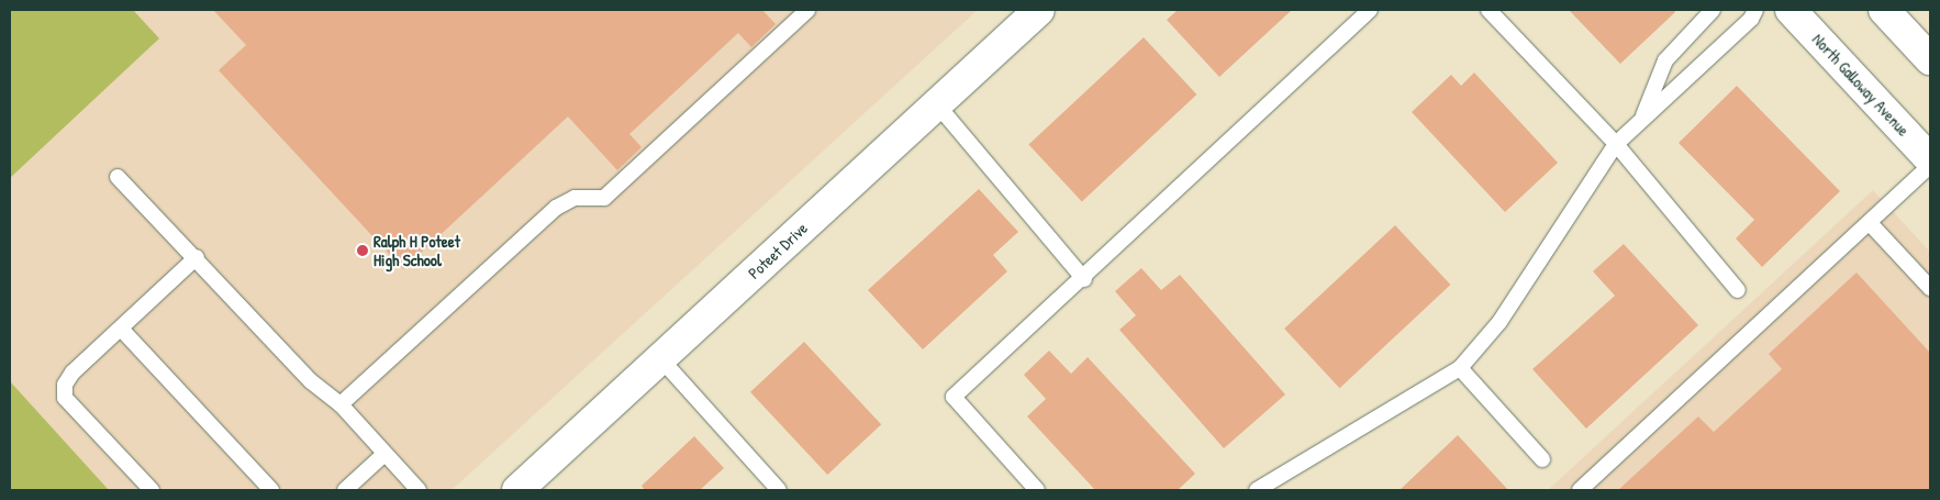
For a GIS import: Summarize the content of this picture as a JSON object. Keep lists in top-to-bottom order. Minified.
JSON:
{"streets":{"street":["North Galloway Avenue","Poteet Drive"]},"places":["Ralph H Poteet High School"]}
